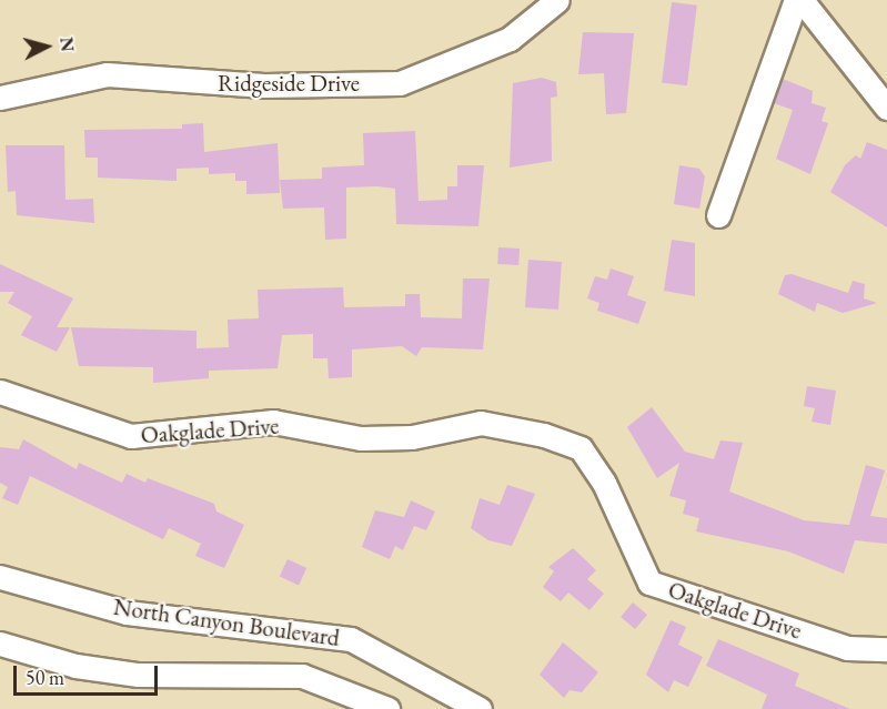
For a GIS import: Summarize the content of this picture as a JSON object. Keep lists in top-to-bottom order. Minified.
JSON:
{"streets":{"street":["Ridgeside Drive","Oakglade Drive","North Canyon Boulevard"]},"scale_bar":"50 m","north":"right"}
